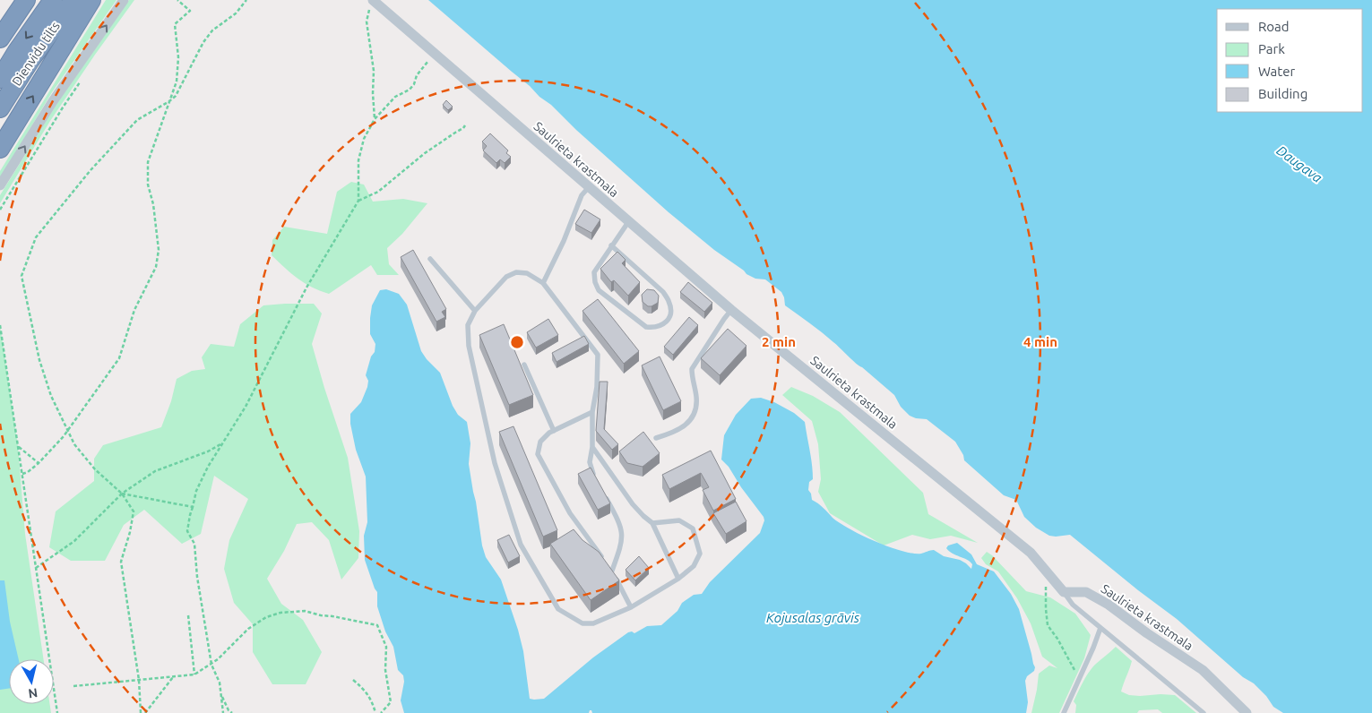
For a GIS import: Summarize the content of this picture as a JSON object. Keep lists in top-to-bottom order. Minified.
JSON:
{"streets":{"highway":["Dienvidu tilts"],"street":["Saulrieta krastmala"]},"water":["Daugava","Kojusalas grāvis"],"legend":["Road","Park","Water","Building"],"north":"bottom","rings":["2 min","4 min"]}
